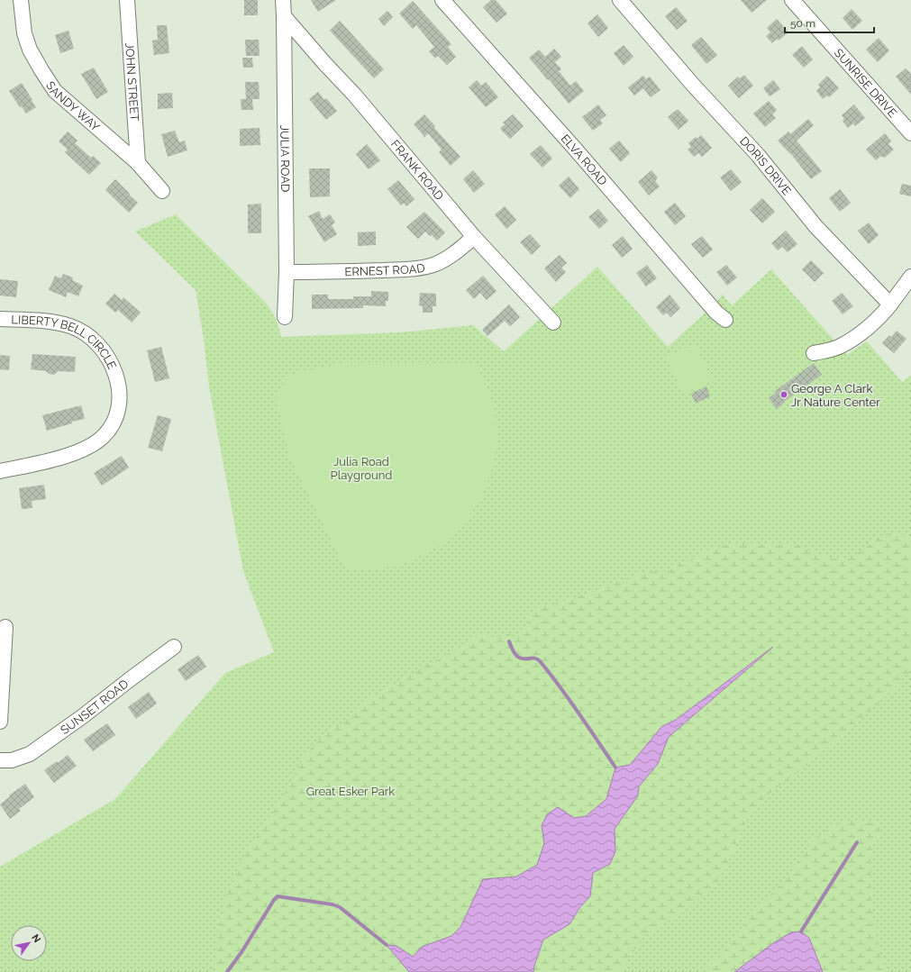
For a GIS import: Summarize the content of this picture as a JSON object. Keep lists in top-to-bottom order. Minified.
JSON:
{"streets":{"street":["JOHN STREET","SUNRISE DRIVE","SANDY WAY","JULIA ROAD","ELVA ROAD","DORIS DRIVE","FRANK ROAD","ERNEST ROAD","LIBERTY BELL CIRCLE","SUNSET ROAD"]},"crossings":[["JOHN STREET","SANDY WAY"],["JULIA ROAD","FRANK ROAD"],["JULIA ROAD","ERNEST ROAD"],["FRANK ROAD","ERNEST ROAD"]],"parks":["Julia Road Playground","Great Esker Park"],"places":["George A Clark Jr Nature Center"],"scale_bar":"50 m","north":"top right"}
